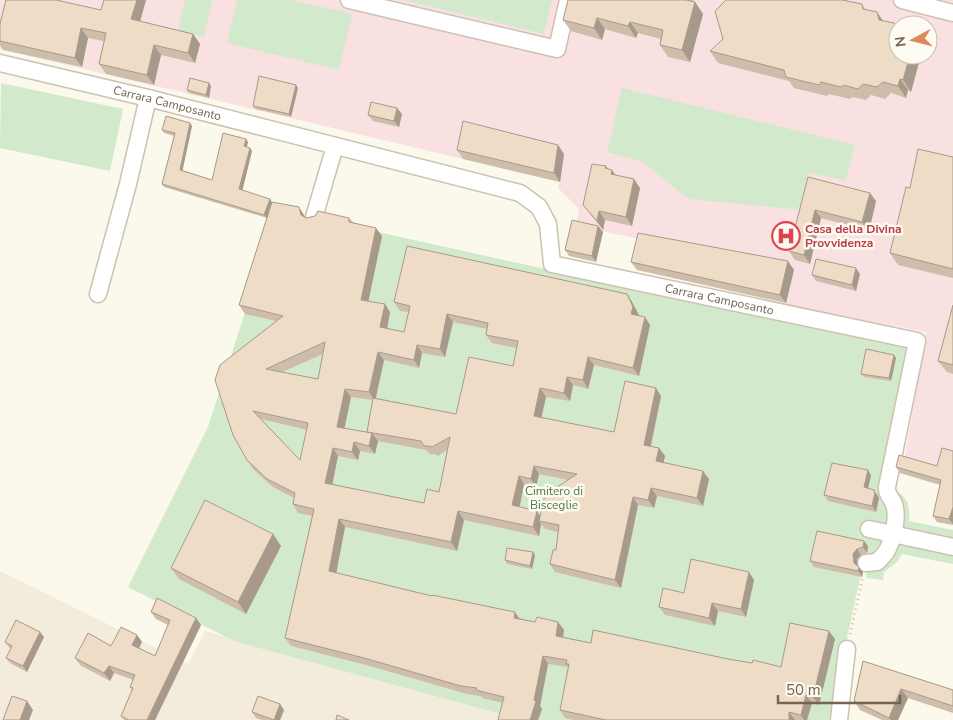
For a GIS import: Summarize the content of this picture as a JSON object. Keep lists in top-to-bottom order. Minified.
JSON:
{"streets":{"lane":["Carrara Camposanto"]},"parks":["Cimitero di Bisceglie"],"places":{"hospital":["Casa della Divina Provvidenza"]},"scale_bar":"50 m","north":"left"}
